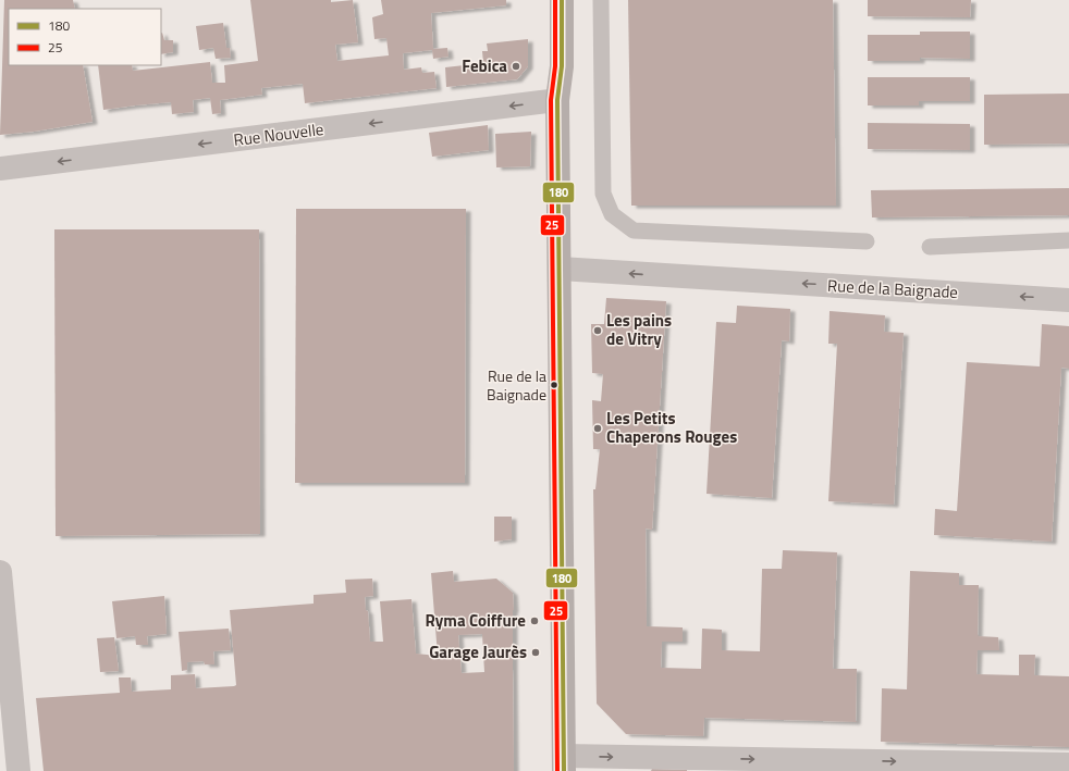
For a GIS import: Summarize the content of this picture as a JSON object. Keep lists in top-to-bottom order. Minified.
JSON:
{"streets":{"street":["Rue Nouvelle","Rue de la Baignade"]},"one_way":["Rue Nouvelle","Rue de la Baignade"],"places":["Febica","Les pains de Vitry","Rue de la Baignade","Les Petits Chaperons Rouges","Ryma Coiffure","Garage Jaurès"],"lines":["transit line 180","transit line 25"],"legend":["180","25"]}
